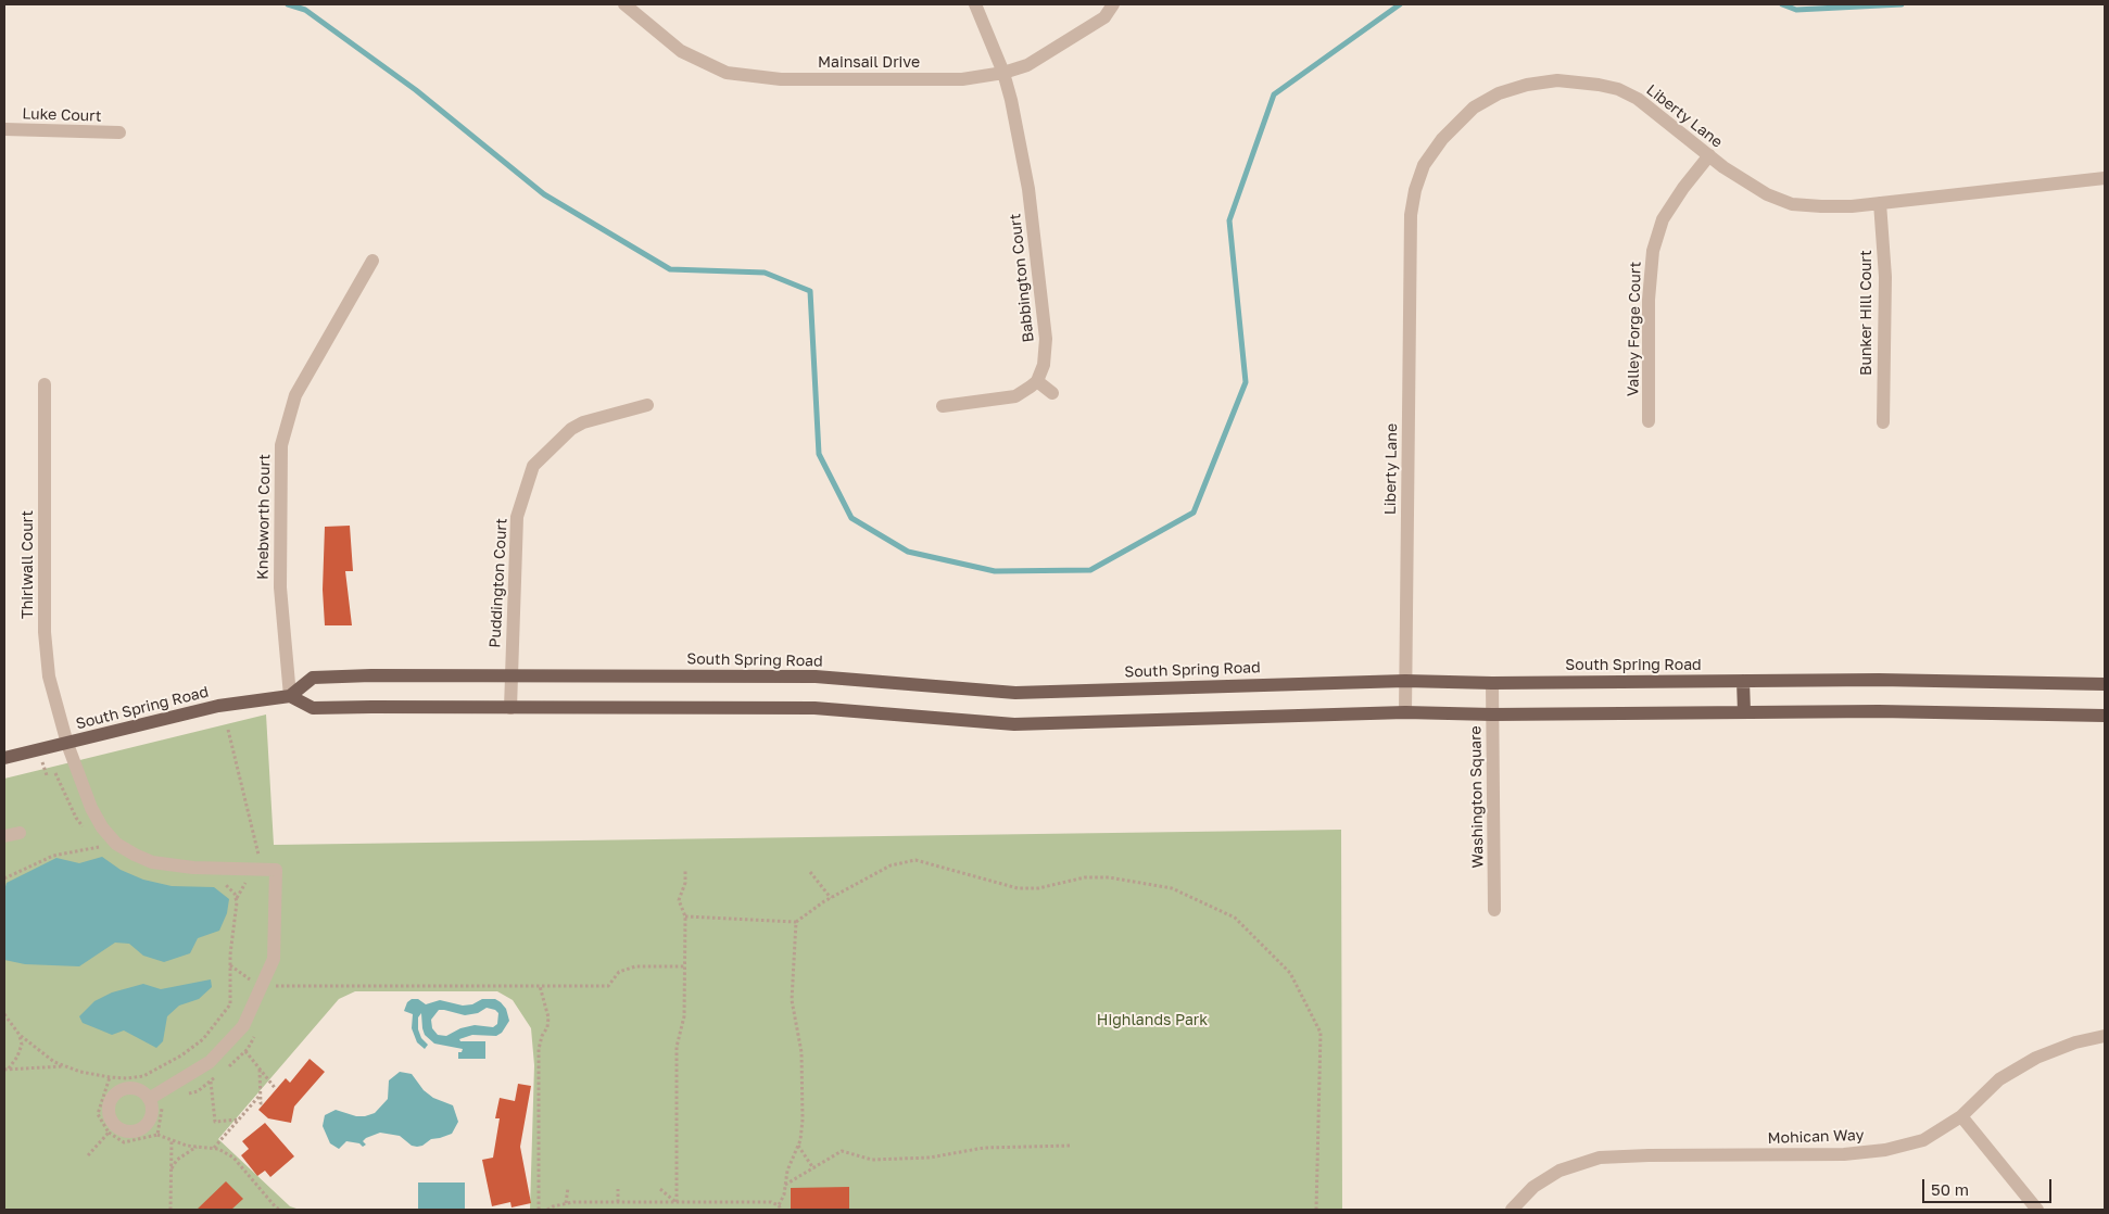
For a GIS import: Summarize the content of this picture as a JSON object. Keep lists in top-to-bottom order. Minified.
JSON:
{"streets":{"main road":["South Spring Road"],"street":["Mainsail Drive","Luke Court","Liberty Lane","Babbington Court","Bunker Hill Court","Valley Forge Court","Knebworth Court","Thirlwall Court","Puddington Court","Washington Square","Mohican Way"]},"crossings":[["Mainsail Drive","Babbington Court"],["Liberty Lane","Bunker Hill Court"],["Liberty Lane","Valley Forge Court"],["Liberty Lane","South Spring Road"],["Knebworth Court","South Spring Road"],["Thirlwall Court","South Spring Road"],["Puddington Court","South Spring Road"],["South Spring Road","Washington Square"]],"parks":["Highlands Park"],"scale_bar":"50 m"}
